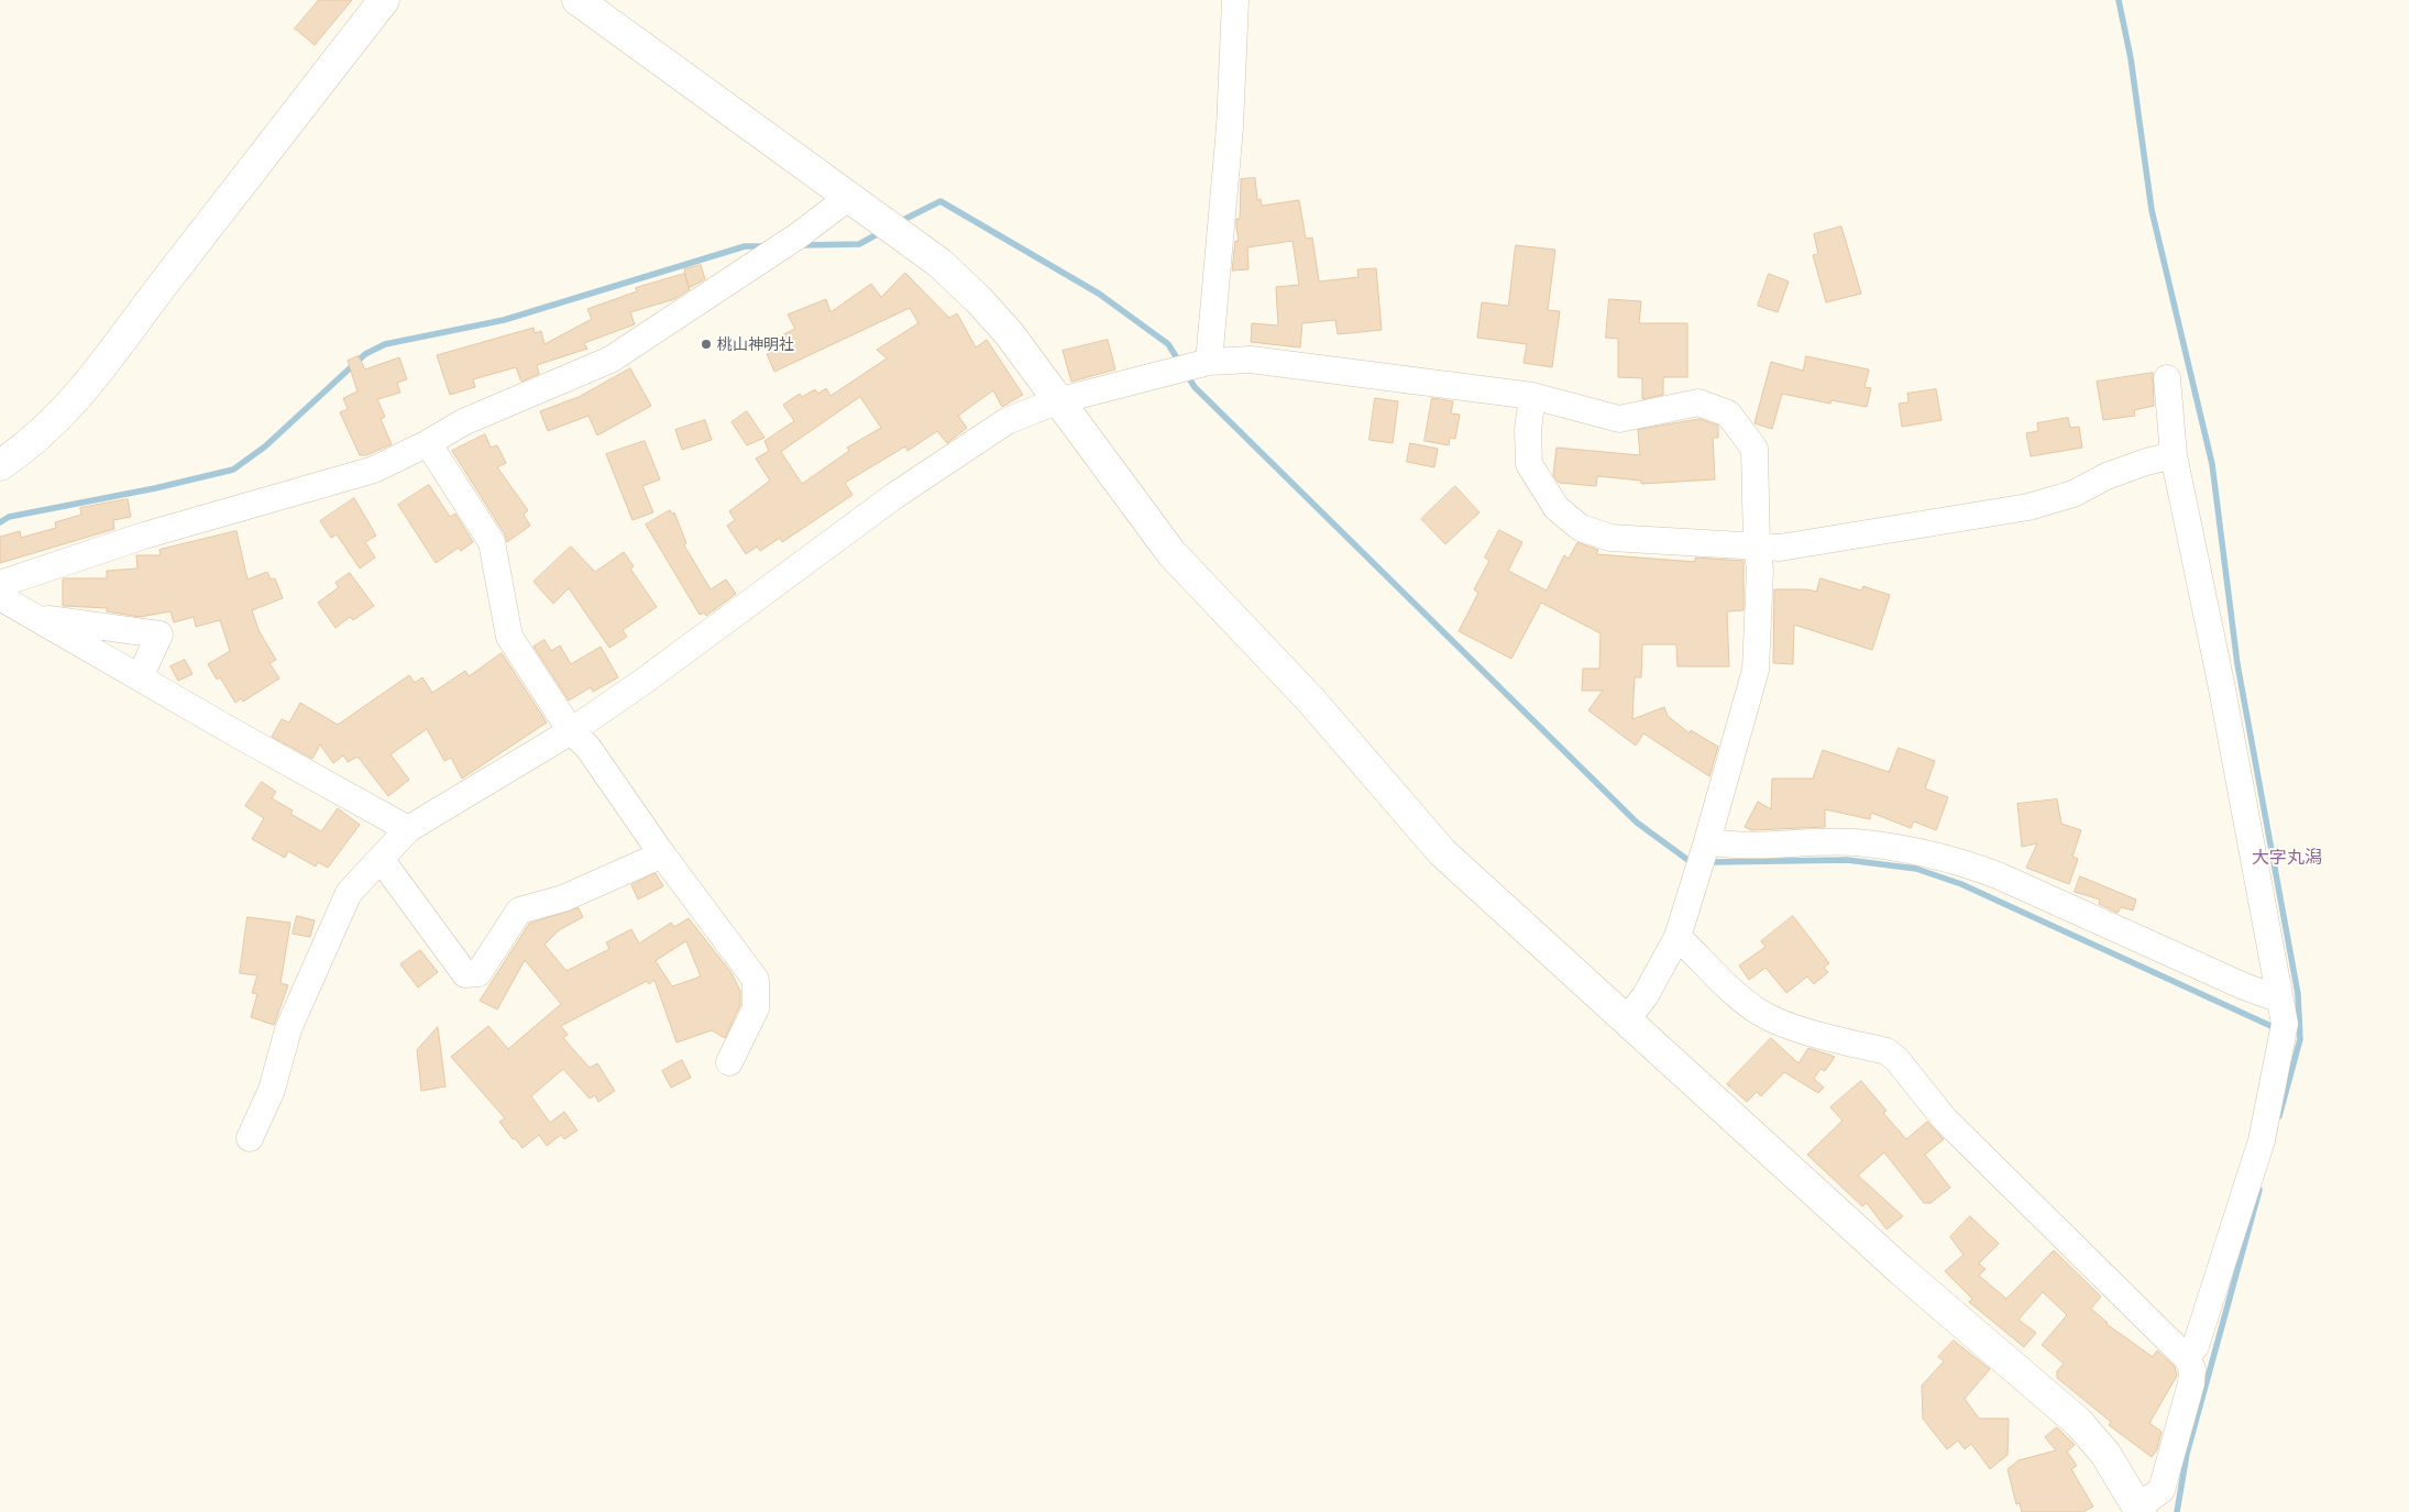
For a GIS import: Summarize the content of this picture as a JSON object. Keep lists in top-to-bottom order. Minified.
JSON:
{"districts":["大字丸潟"],"places":["桃山神明社"]}
